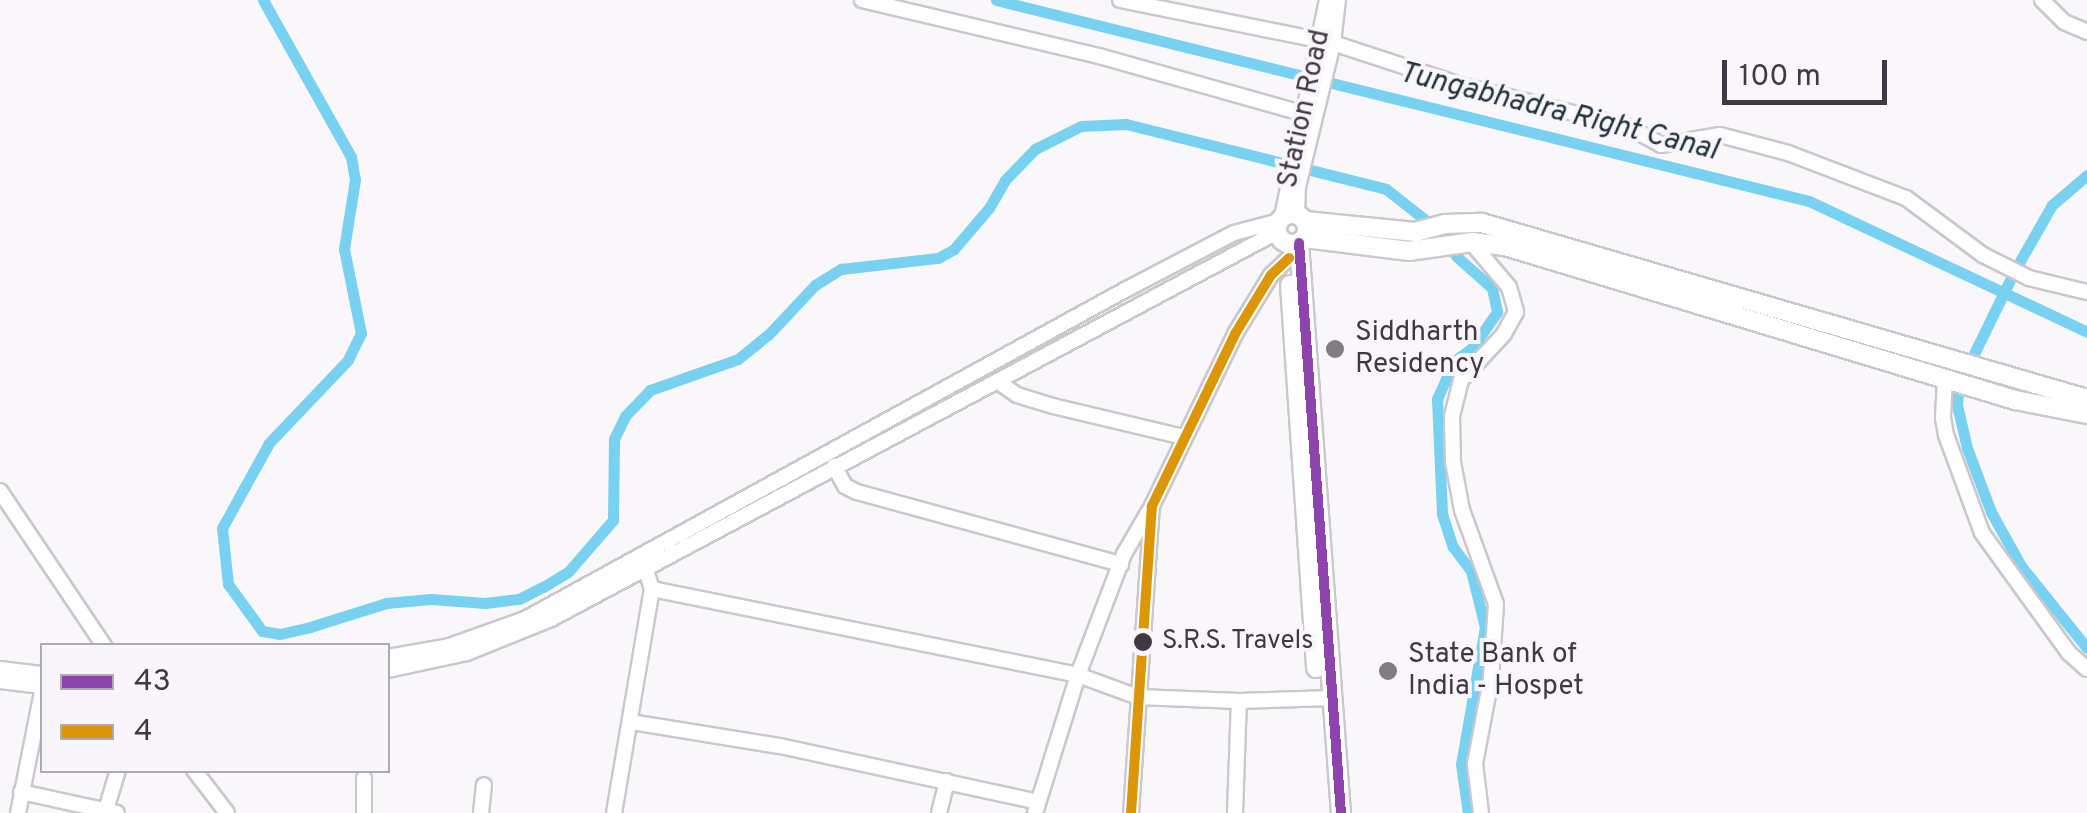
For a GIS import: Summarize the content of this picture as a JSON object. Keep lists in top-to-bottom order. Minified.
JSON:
{"streets":{"street":["Station Road"]},"water":["Tungabhadra Right Canal"],"places":["Siddharth Residency","S.R.S. Travels","State Bank of India - Hospet"],"lines":["transit line 43","transit line 4"],"legend":["43","4"],"scale_bar":"100 m"}
